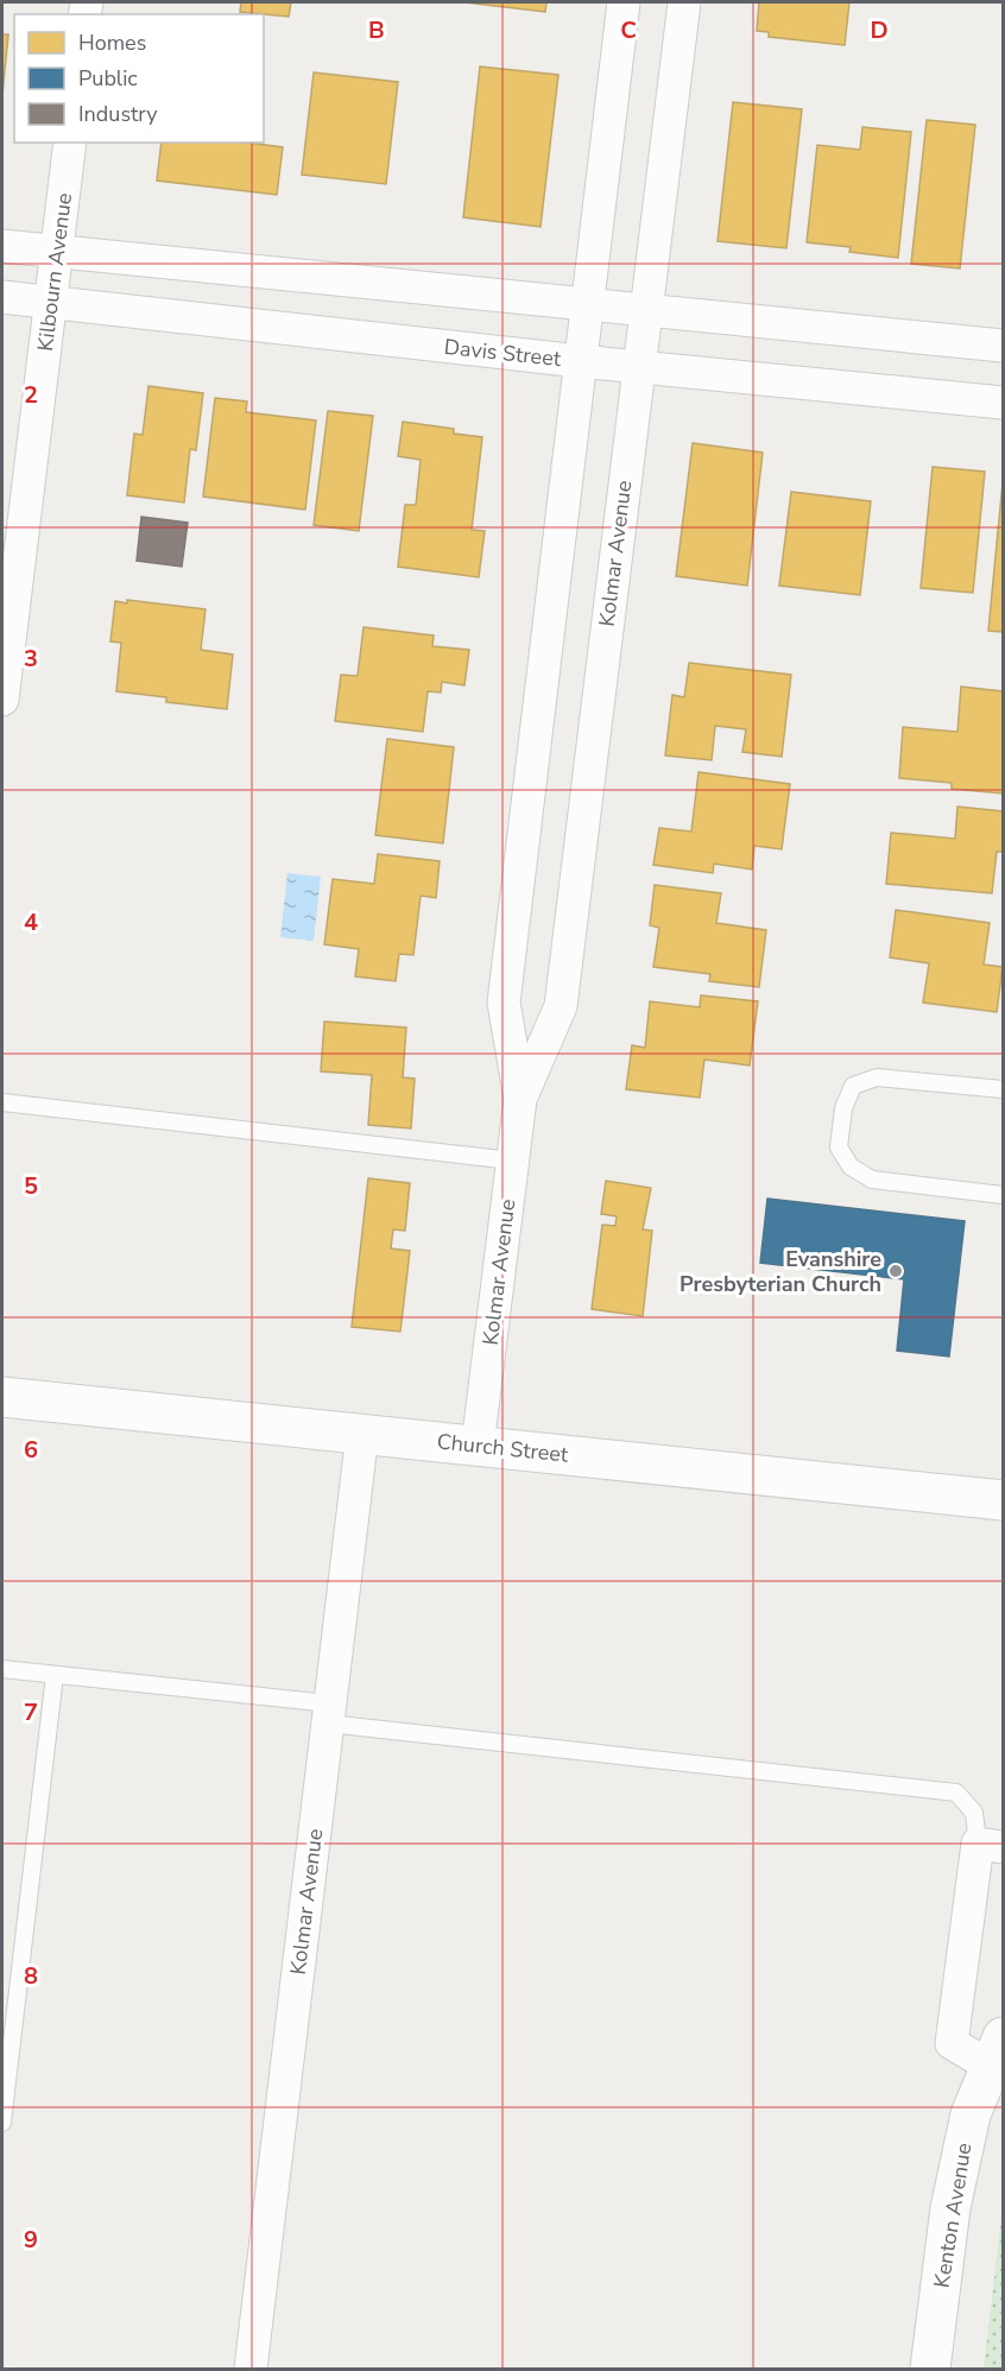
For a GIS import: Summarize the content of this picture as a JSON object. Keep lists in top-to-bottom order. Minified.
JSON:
{"streets":{"street":["Kilbourn Avenue","Davis Street","Kolmar Avenue","Church Street","Kenton Avenue"]},"crossings":[["Kilbourn Avenue","Davis Street"],["Davis Street","Kolmar Avenue"],["Kolmar Avenue","Church Street"]],"places":["Evanshire Presbyterian Church"],"legend":["Homes","Public","Industry"],"grid":{"columns":["B","C","D"],"rows":["2","3","4","5","6","7","8","9"]}}
